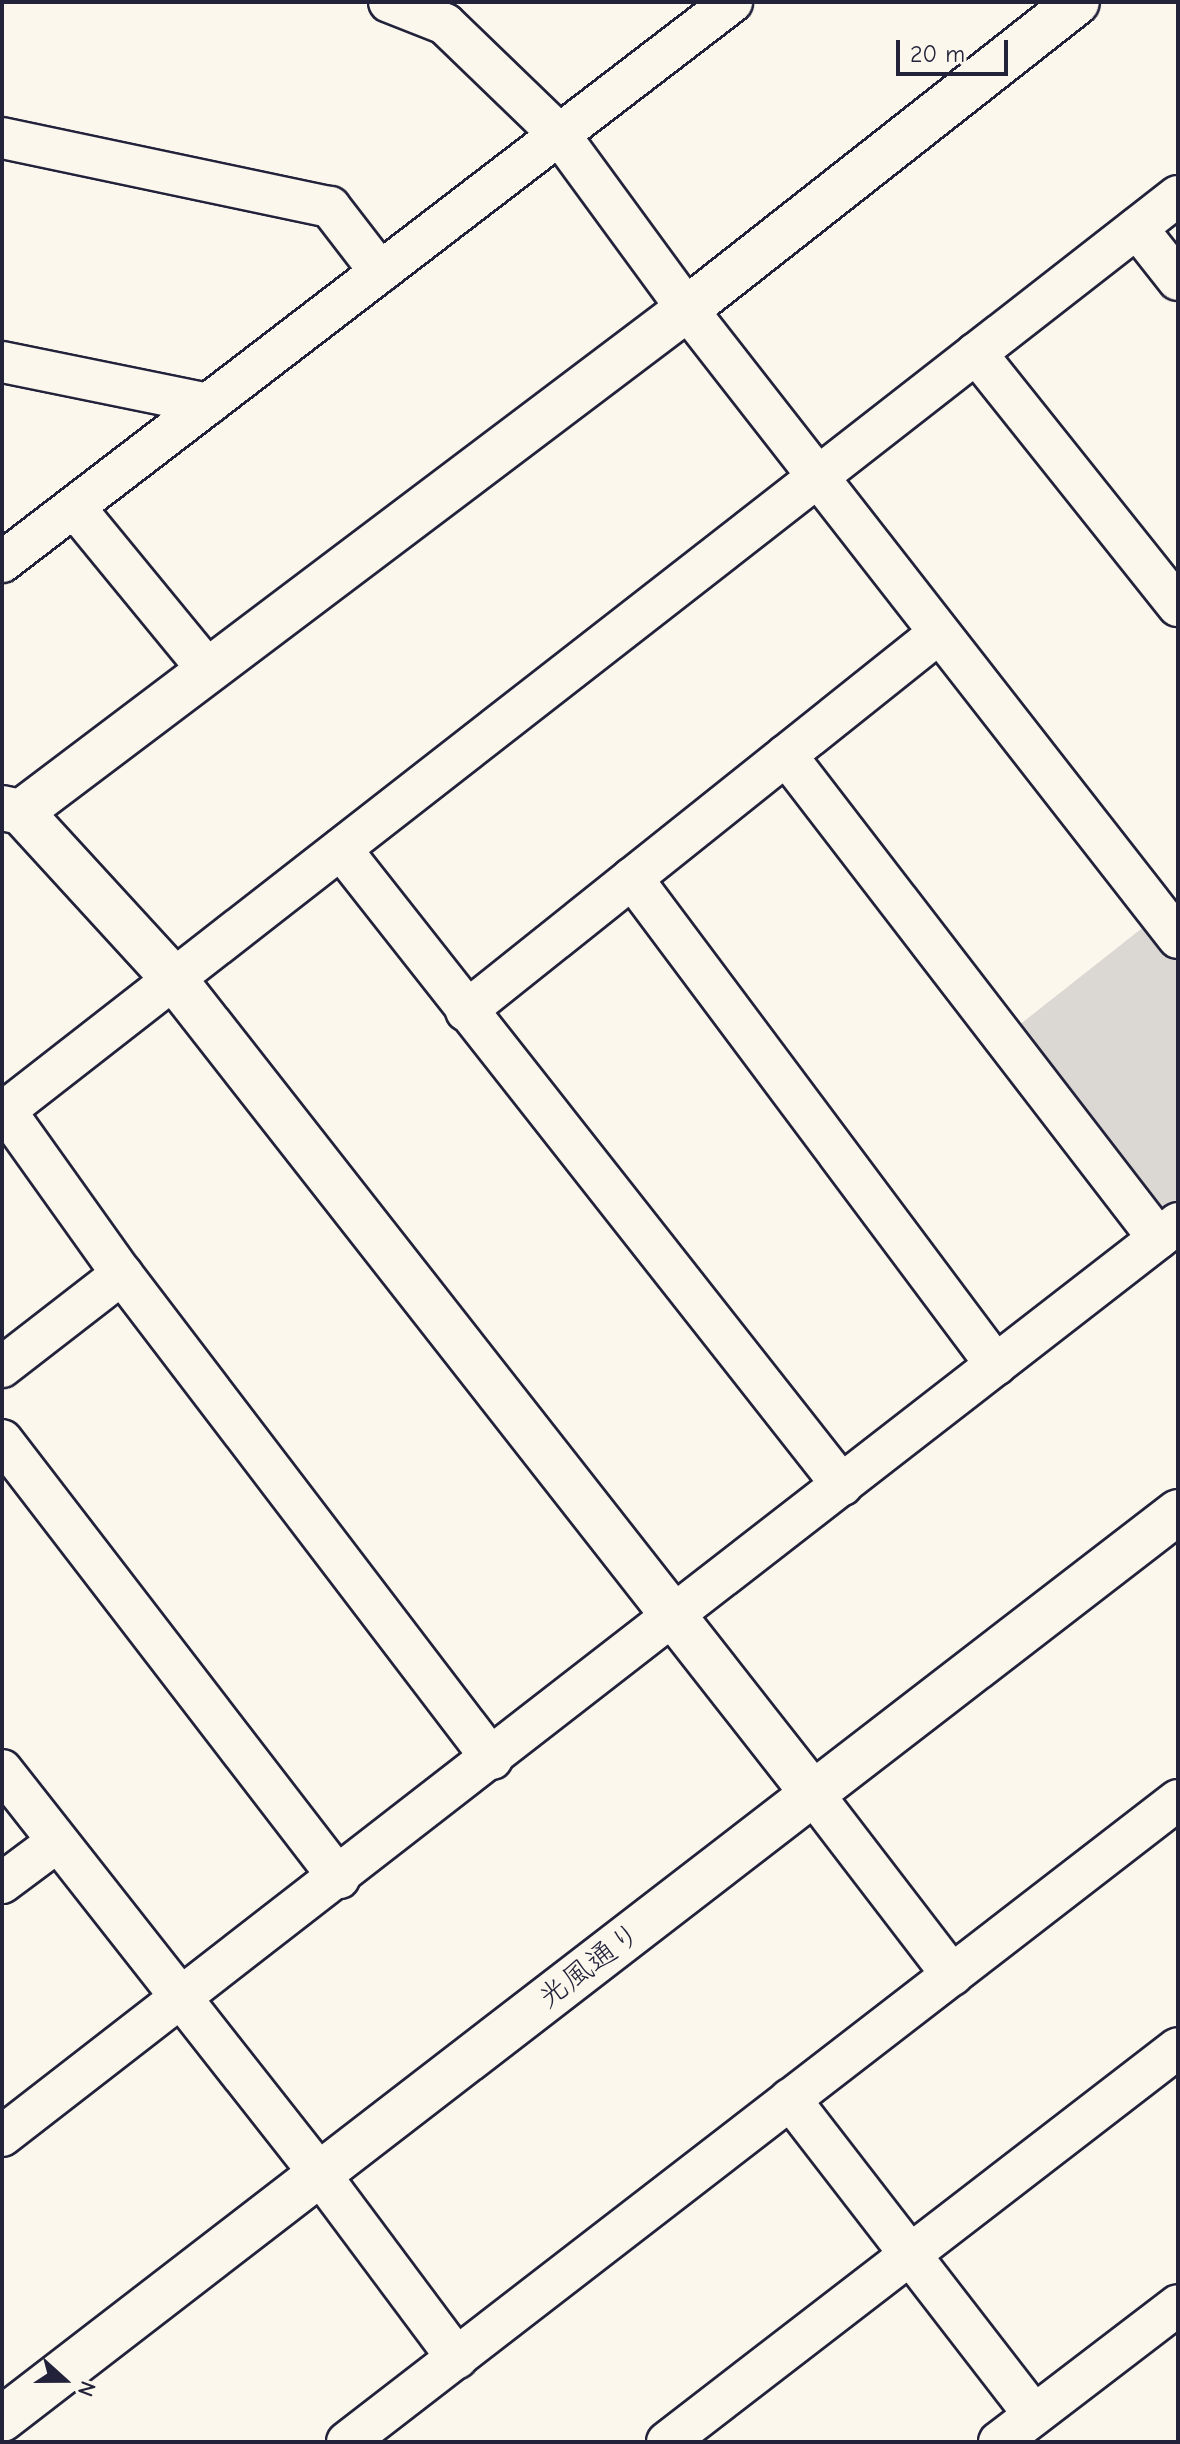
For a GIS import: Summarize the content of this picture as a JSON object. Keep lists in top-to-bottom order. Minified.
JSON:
{"streets":{"street":["光風通り"]},"scale_bar":"20 m","north":"right"}
